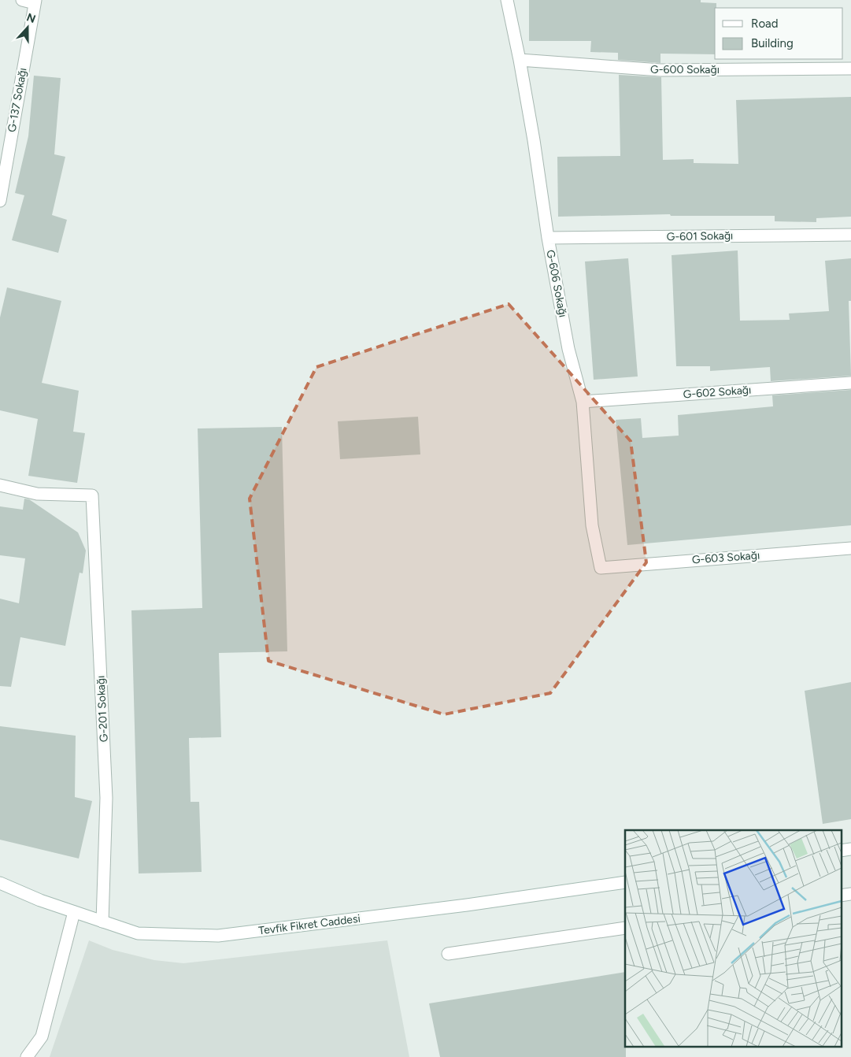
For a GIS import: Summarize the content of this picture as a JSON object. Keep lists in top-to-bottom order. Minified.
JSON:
{"streets":{"street":["G-600 Sokağı","G-137 Sokağı","G-601 Sokağı","G-606 Sokağı","G-602 Sokağı","G-603 Sokağı","G-201 Sokağı","Tevfik Fikret Caddesi"]},"crossings":[["G-600 Sokağı","G-606 Sokağı"],["G-601 Sokağı","G-606 Sokağı"],["G-606 Sokağı","G-602 Sokağı"],["G-606 Sokağı","G-603 Sokağı"],["G-201 Sokağı","Tevfik Fikret Caddesi"]],"legend":["Road","Building"],"north":"top"}
